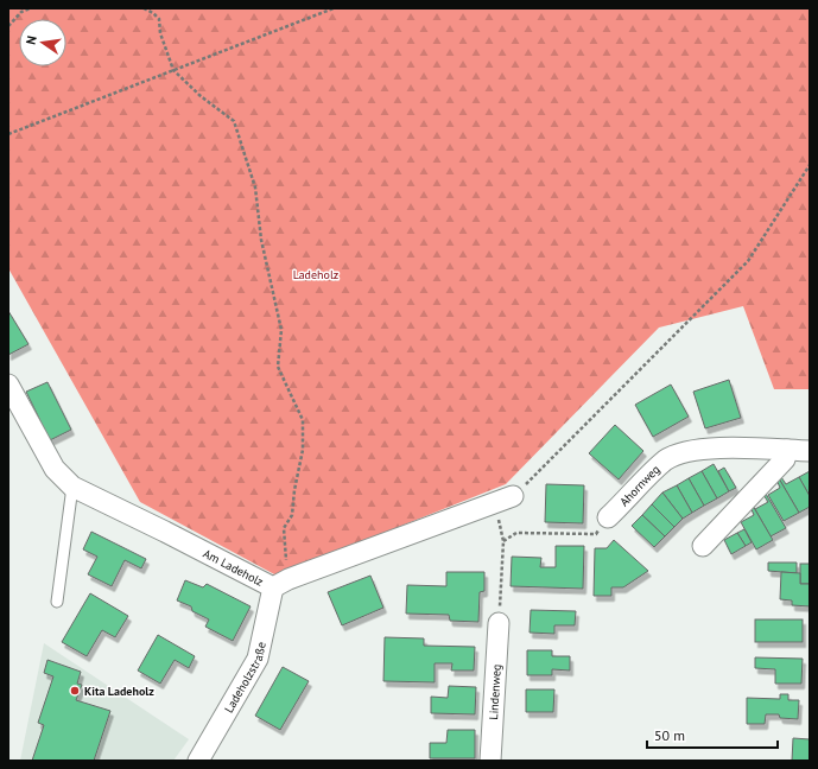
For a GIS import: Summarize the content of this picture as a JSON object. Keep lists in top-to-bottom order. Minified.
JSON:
{"streets":{"street":["Ahornweg","Am Ladeholz","Ladeholzstraße","Lindenweg"]},"crossings":[["Am Ladeholz","Ladeholzstraße"]],"parks":["Ladeholz"],"places":["Kita Ladeholz"],"scale_bar":"50 m","north":"left"}
